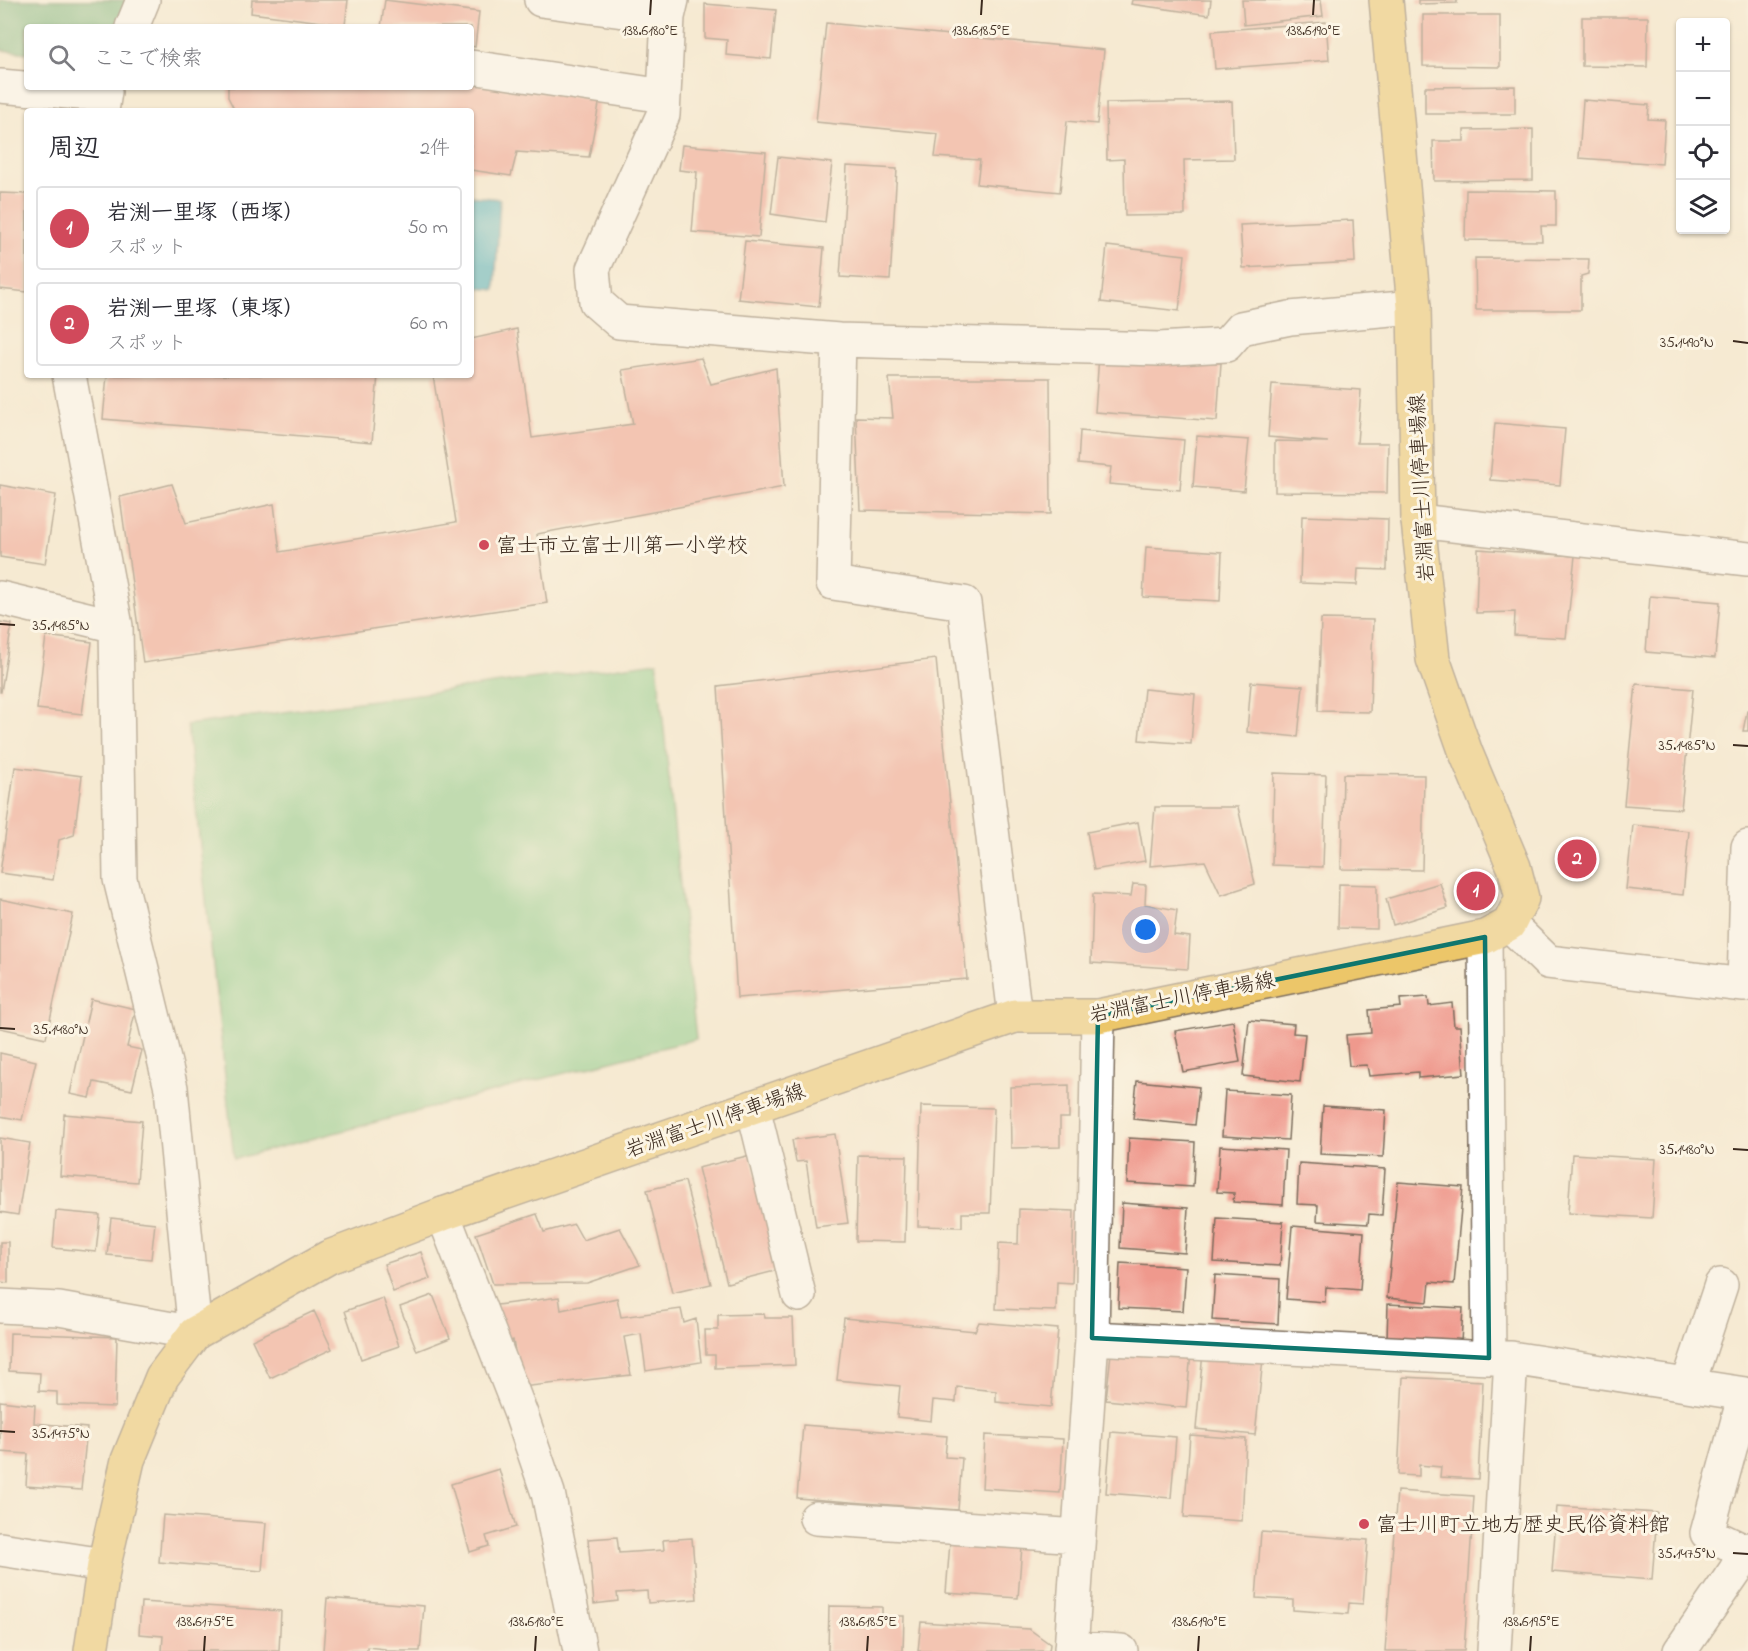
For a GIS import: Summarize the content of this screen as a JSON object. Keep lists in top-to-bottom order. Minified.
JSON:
{"streets":{"main road":["岩淵富士川停車場線"]},"places":["富士市立富士川第一小学校","富士川町立地方歴史民俗資料館"],"page":{"map_buttons":["+","−"],"search":"ここで検索","heading":["周辺","2件"],"list":[{"mark":"1","name":"岩渕一里塚（西塚）","note":"スポット","value":"50 m"},{"mark":"2","name":"岩渕一里塚（東塚）","note":"スポット","value":"60 m"}],"pins":["2","1"]},"coordinates":["138.6180°E","138.6185°E","138.6190°E","35.1490°N","35.1485°N","35.1480°N","35.1475°N","138.6175°E","138.6195°E"]}
